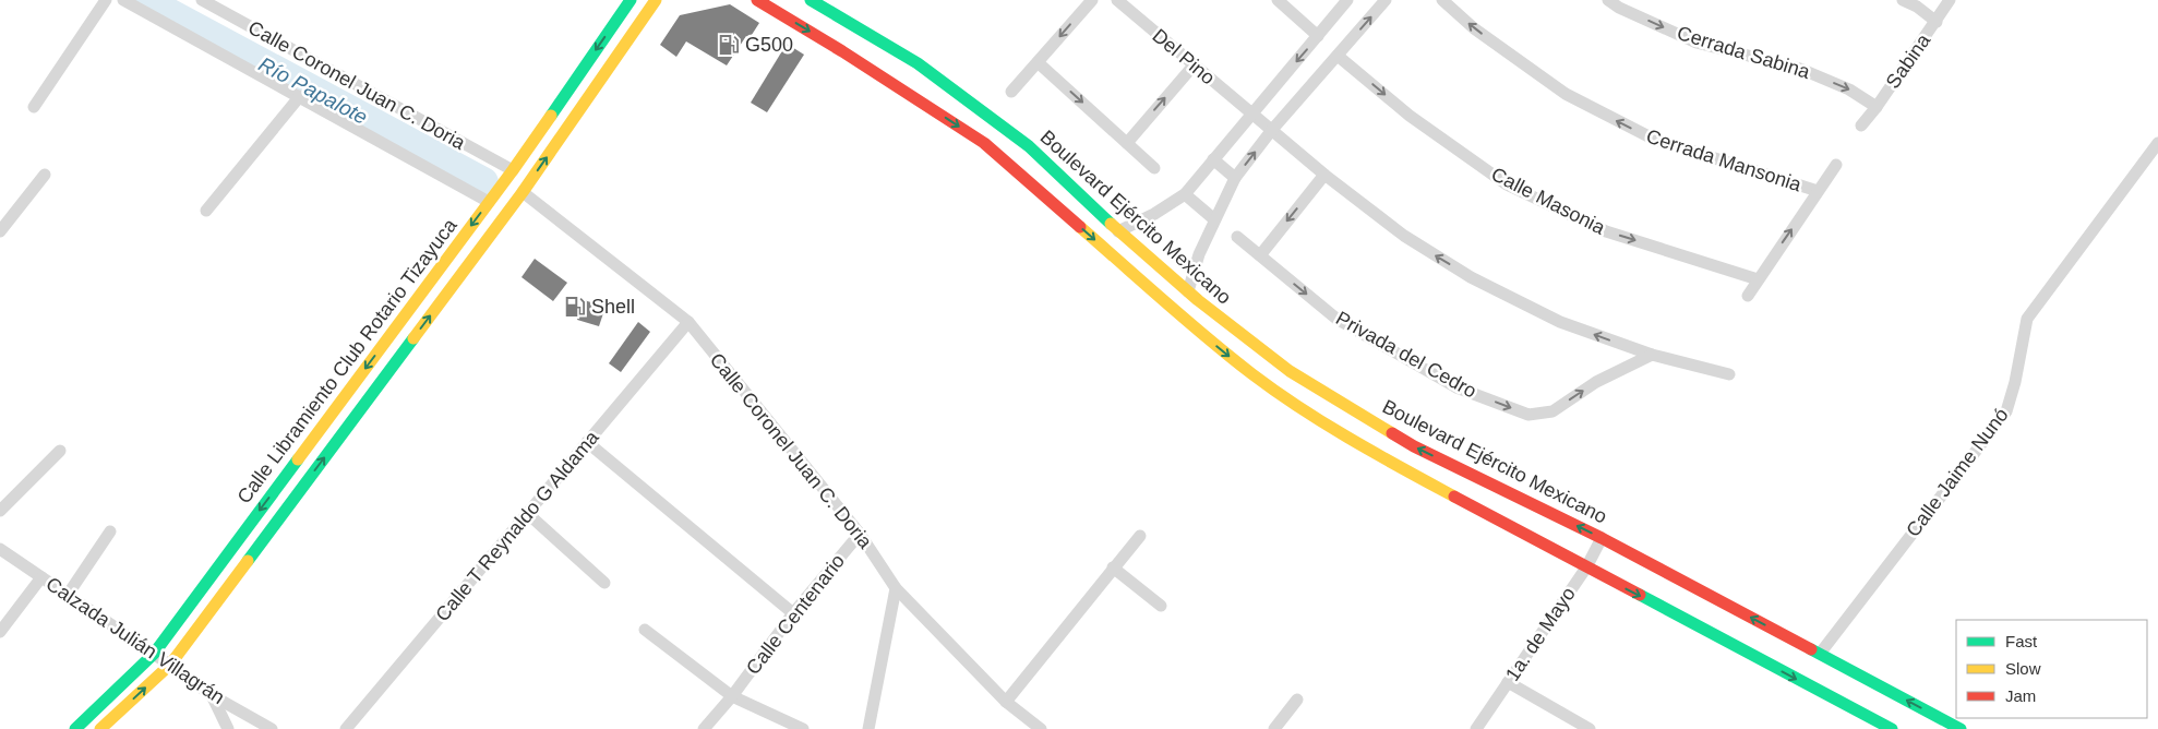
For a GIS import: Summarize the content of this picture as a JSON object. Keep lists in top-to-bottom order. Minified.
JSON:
{"streets":{"main road":["Boulevard Ejército Mexicano","Calle Libramiento Club Rotario Tizayuca"],"street":["Cerrada Sabina","Del Pino","Sabina","Calle Coronel Juan C. Doria","Cerrada Mansonia","Calle Masonia","Privada del Cedro","Calle Jaime Nunó","Calle T Reynaldo G Aldama","Calle Centenario","1a. de Mayo","Calzada Julián Villagrán"]},"crossings":[["Cerrada Sabina","Sabina"],["Calle Coronel Juan C. Doria","Calle Libramiento Club Rotario Tizayuca"],["Calle Coronel Juan C. Doria","Calle T Reynaldo G Aldama"],["Calle Coronel Juan C. Doria","Calle Centenario"],["Boulevard Ejército Mexicano","Calle Jaime Nunó"],["Boulevard Ejército Mexicano","1a. de Mayo"],["Calle Libramiento Club Rotario Tizayuca","Calzada Julián Villagrán"]],"one_way":["Cerrada Sabina","Cerrada Mansonia"],"water":["Río Papalote"],"places":{"fuel station":["G500","Shell"]},"legend":["Fast","Slow","Jam"]}
